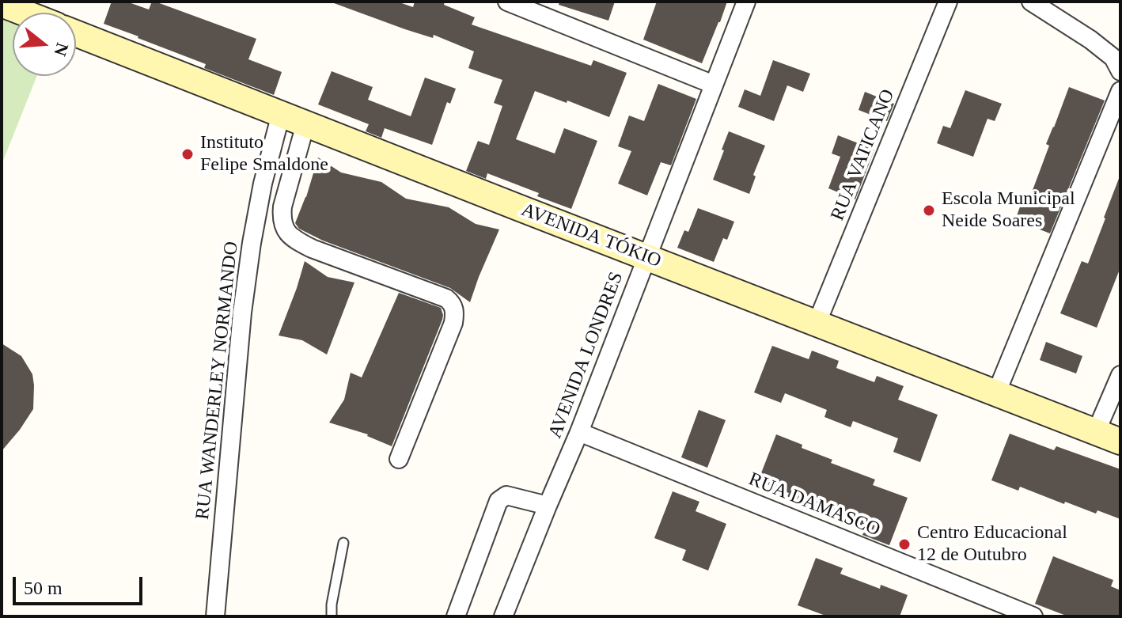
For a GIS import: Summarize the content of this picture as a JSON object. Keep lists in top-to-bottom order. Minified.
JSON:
{"streets":{"street":["RUA VATICANO","AVENIDA TÓKIO","AVENIDA LONDRES","RUA WANDERLEY NORMANDO","RUA DAMASCO"]},"crossings":[["RUA VATICANO","AVENIDA TÓKIO"],["AVENIDA TÓKIO","AVENIDA LONDRES"],["AVENIDA TÓKIO","RUA WANDERLEY NORMANDO"],["AVENIDA LONDRES","RUA DAMASCO"]],"places":["Instituto Felipe Smaldone","Escola Municipal Neide Soares","Centro Educacional 12 de Outubro"],"scale_bar":"50 m","north":"right"}
